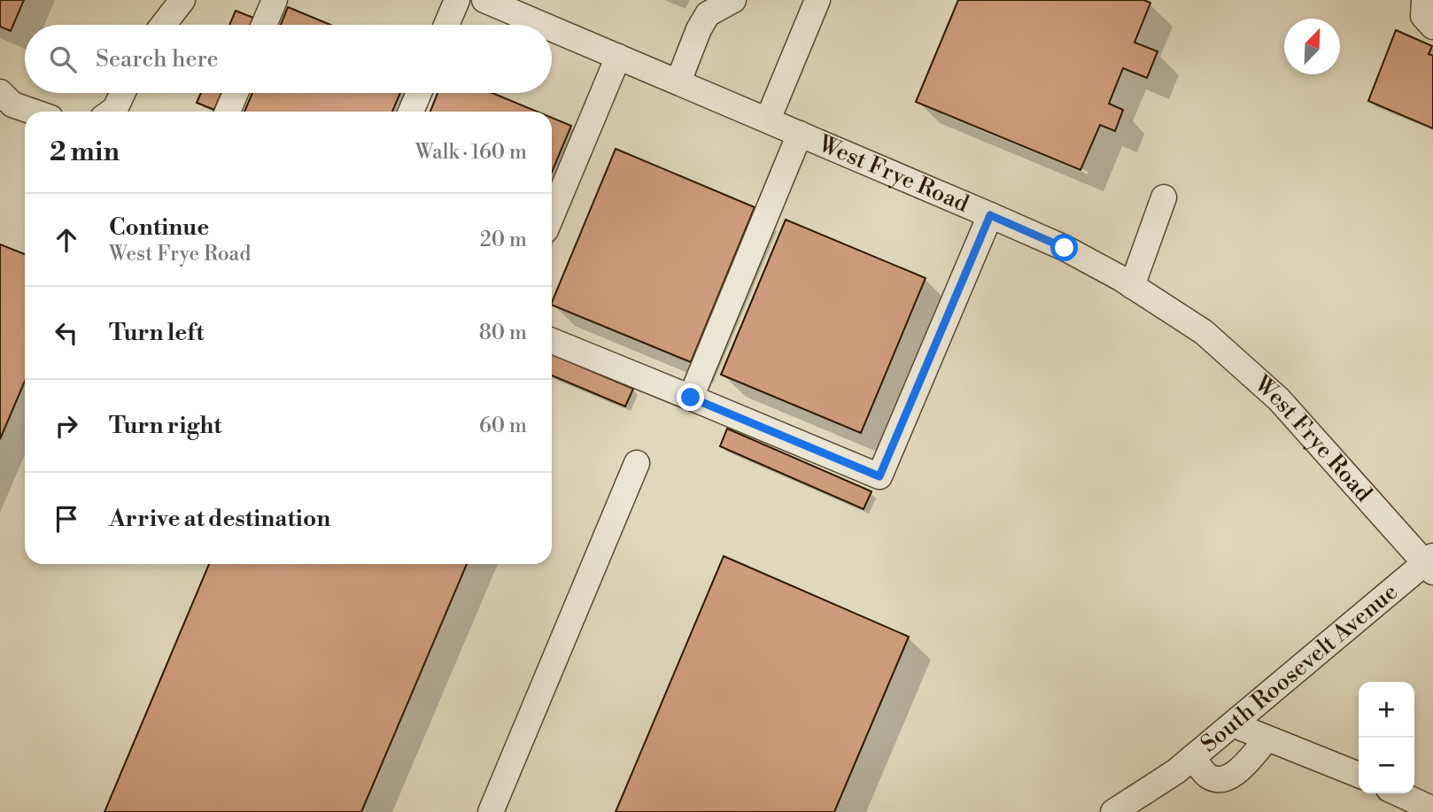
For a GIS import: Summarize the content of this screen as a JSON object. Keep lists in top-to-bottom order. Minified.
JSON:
{"streets":{"street":["West Frye Road","South Roosevelt Avenue"]},"crossings":[["West Frye Road","South Roosevelt Avenue"]],"north":"top right","page":{"search":"Search here","heading":["2 min","Walk · 160 m"],"list":[["Continue","West Frye Road","20 m"],["Turn left","80 m"],["Turn right","60 m"],"Arrive at destination"],"map_buttons":["+","−"]}}
